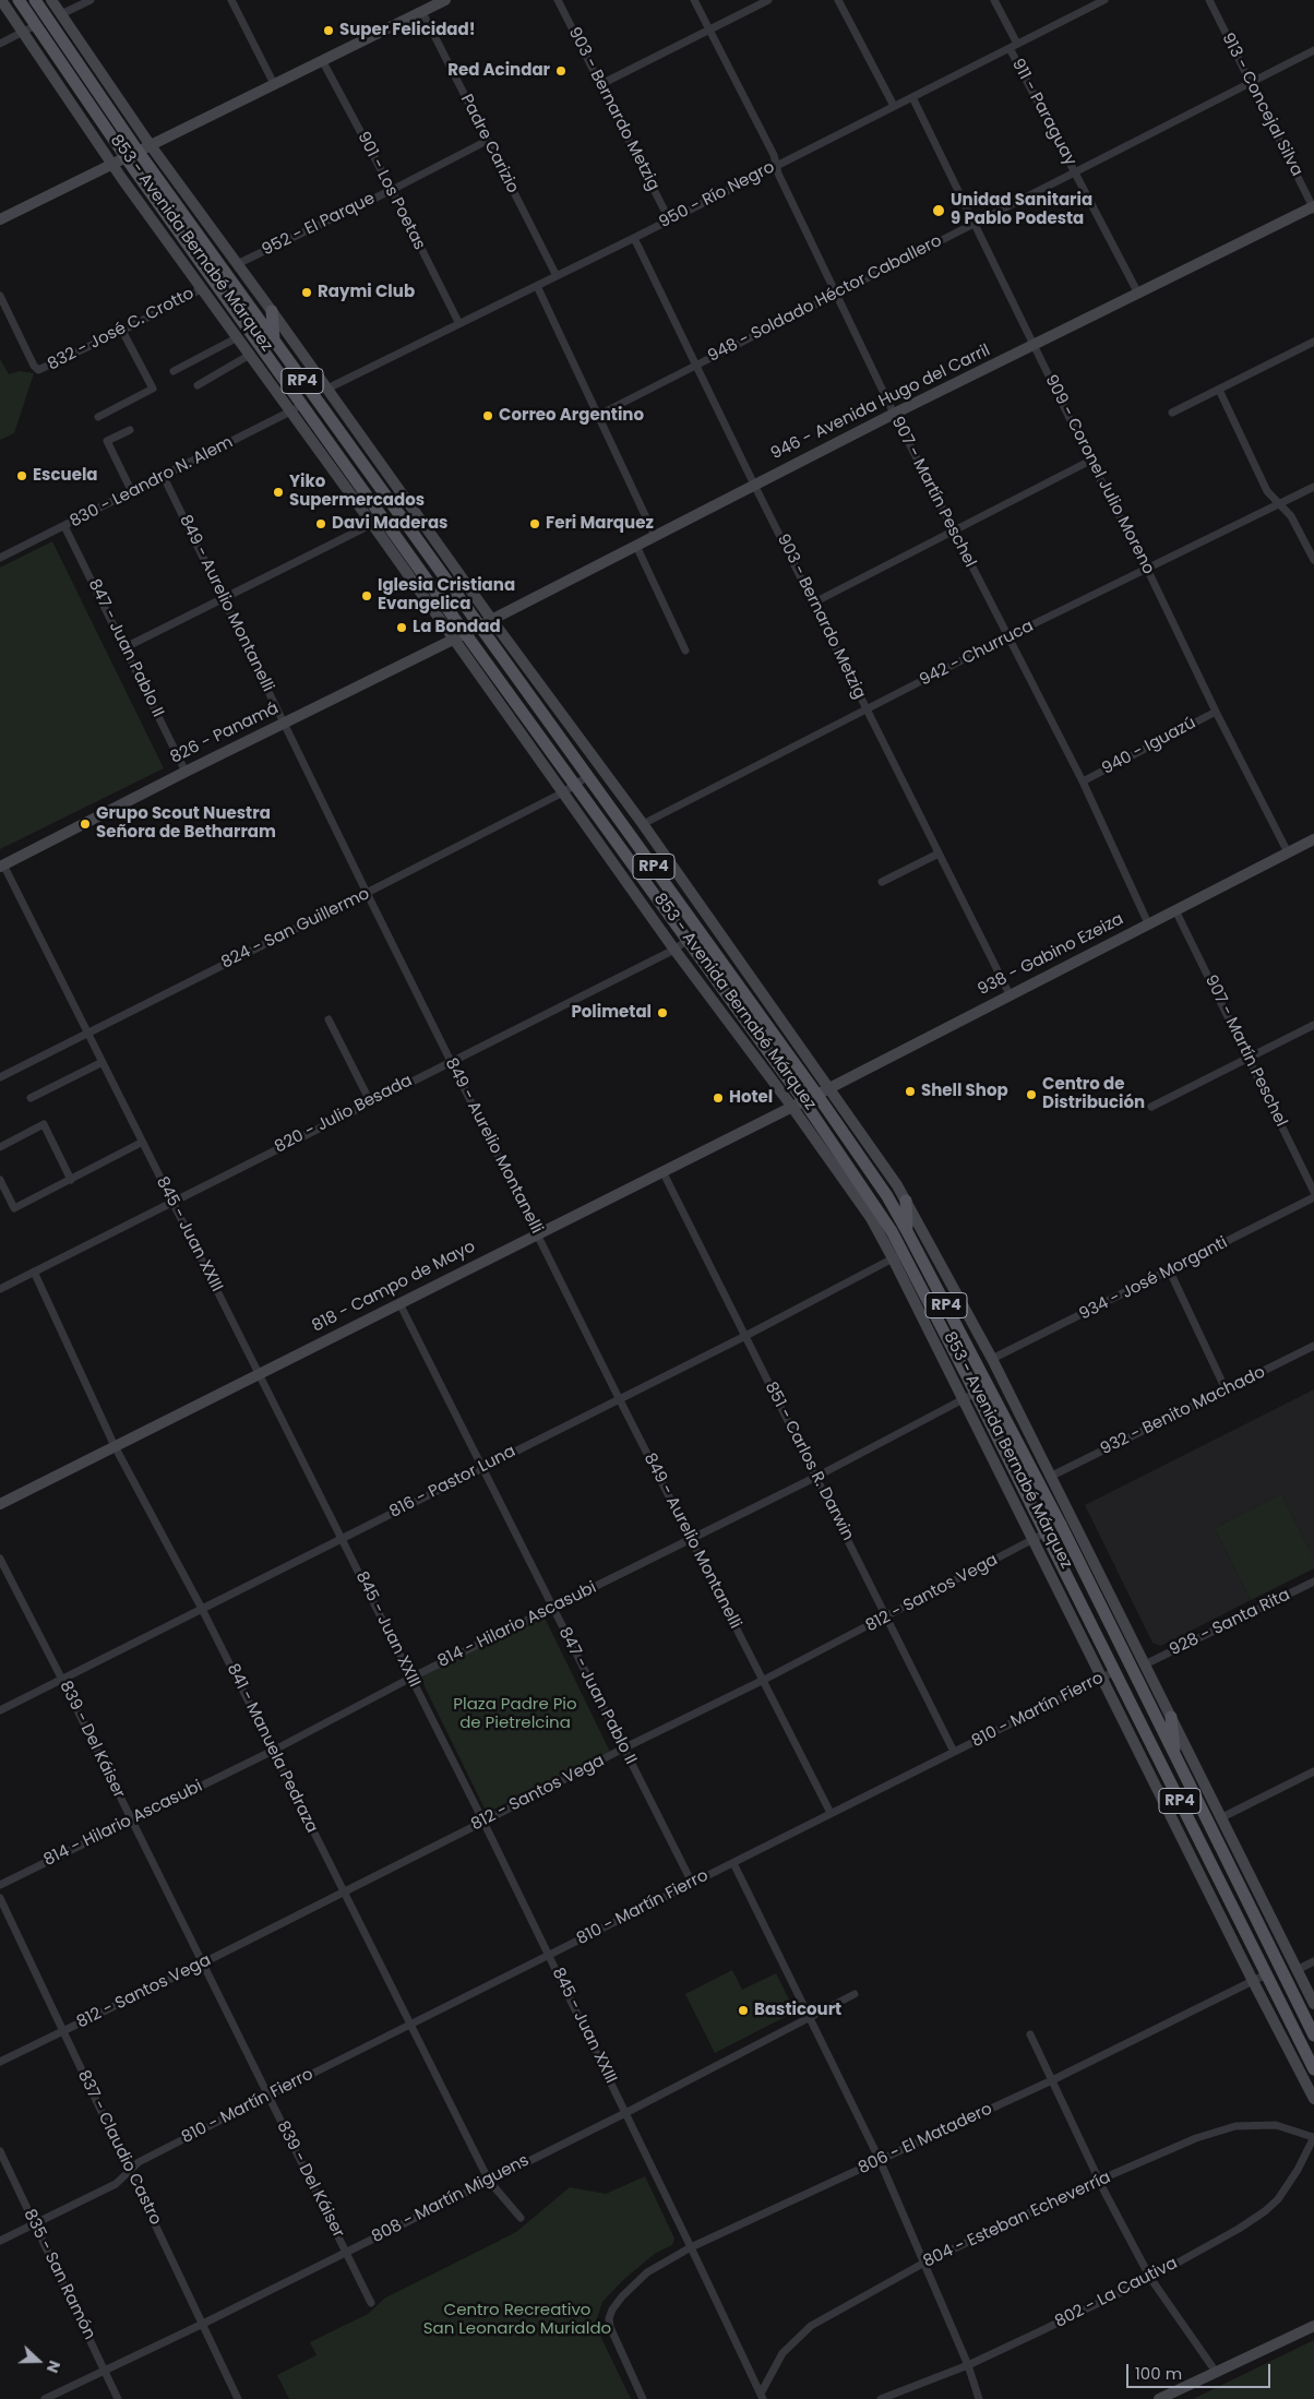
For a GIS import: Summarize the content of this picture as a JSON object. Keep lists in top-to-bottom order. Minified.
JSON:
{"streets":{"main road":["853 - Avenida Bernabé Márquez","RP4"],"street":["913 - Concejal Silva","903 - Bernardo Metzig","911 - Paraguay","Padre Carizio","901 - Los Poetas","950 - Río Negro","952 - El Parque","948 - Soldado Héctor Caballero","832 - José C. Crotto","946 - Avenida Hugo del Carril","909 - Coronel Julio Moreno","830 - Leandro N. Alem","907 - Martín Peschel","849 - Aurelio Montanelli","847 - Juan Pablo II","942 - Churruca","826 - Panamá","940 - Iguazú","824 - San Guillermo","938 - Gabino Ezeiza","820 - Julio Besada","845 - Juan XXIII","934 - José Morganti","818 - Campo de Mayo","932 - Benito Machado","851 - Carlos R. Darwin","816 - Pastor Luna","812 - Santos Vega","928 - Santa Rita","814 - Hilario Ascasubi","810 - Martín Fierro","839 - Del Káiser","841 - Manuela Pedraza","806 - El Matadero","837 - Claudio Castro","808 - Martín Miguens","804 - Esteban Echeverría","835 - San Ramón","802 - La Cautiva"]},"crossings":[["913 - Concejal Silva","948 - Soldado Héctor Caballero"],["913 - Concejal Silva","946 - Avenida Hugo del Carril"],["903 - Bernardo Metzig","950 - Río Negro"],["903 - Bernardo Metzig","948 - Soldado Héctor Caballero"],["903 - Bernardo Metzig","946 - Avenida Hugo del Carril"],["903 - Bernardo Metzig","942 - Churruca"],["903 - Bernardo Metzig","938 - Gabino Ezeiza"],["911 - Paraguay","950 - Río Negro"],["911 - Paraguay","948 - Soldado Héctor Caballero"],["911 - Paraguay","946 - Avenida Hugo del Carril"],["Padre Carizio","950 - Río Negro"],["Padre Carizio","952 - El Parque"],["901 - Los Poetas","950 - Río Negro"],["901 - Los Poetas","952 - El Parque"],["950 - Río Negro","853 - Avenida Bernabé Márquez"],["950 - Río Negro","909 - Coronel Julio Moreno"],["950 - Río Negro","907 - Martín Peschel"],["952 - El Parque","853 - Avenida Bernabé Márquez"],["853 - Avenida Bernabé Márquez","832 - José C. Crotto"],["853 - Avenida Bernabé Márquez","946 - Avenida Hugo del Carril"],["853 - Avenida Bernabé Márquez","830 - Leandro N. Alem"],["853 - Avenida Bernabé Márquez","942 - Churruca"],["853 - Avenida Bernabé Márquez","826 - Panamá"],["853 - Avenida Bernabé Márquez","824 - San Guillermo"],["853 - Avenida Bernabé Márquez","938 - Gabino Ezeiza"],["853 - Avenida Bernabé Márquez","820 - Julio Besada"],["853 - Avenida Bernabé Márquez","934 - José Morganti"],["853 - Avenida Bernabé Márquez","818 - Campo de Mayo"],["853 - Avenida Bernabé Márquez","932 - Benito Machado"],["853 - Avenida Bernabé Márquez","816 - Pastor Luna"],["853 - Avenida Bernabé Márquez","812 - Santos Vega"],["853 - Avenida Bernabé Márquez","928 - Santa Rita"],["853 - Avenida Bernabé Márquez","814 - Hilario Ascasubi"],["853 - Avenida Bernabé Márquez","810 - Martín Fierro"],["853 - Avenida Bernabé Márquez","806 - El Matadero"],["948 - Soldado Héctor Caballero","909 - Coronel Julio Moreno"],["948 - Soldado Héctor Caballero","907 - Martín Peschel"],["946 - Avenida Hugo del Carril","909 - Coronel Julio Moreno"],["946 - Avenida Hugo del Carril","907 - Martín Peschel"],["946 - Avenida Hugo del Carril","826 - Panamá"],["909 - Coronel Julio Moreno","942 - Churruca"],["909 - Coronel Julio Moreno","940 - Iguazú"],["909 - Coronel Julio Moreno","938 - Gabino Ezeiza"],["830 - Leandro N. Alem","849 - Aurelio Montanelli"],["830 - Leandro N. Alem","847 - Juan Pablo II"],["907 - Martín Peschel","942 - Churruca"],["907 - Martín Peschel","940 - Iguazú"],["907 - Martín Peschel","938 - Gabino Ezeiza"],["849 - Aurelio Montanelli","826 - Panamá"],["849 - Aurelio Montanelli","824 - San Guillermo"],["849 - Aurelio Montanelli","820 - Julio Besada"],["849 - Aurelio Montanelli","818 - Campo de Mayo"],["849 - Aurelio Montanelli","816 - Pastor Luna"],["849 - Aurelio Montanelli","812 - Santos Vega"],["849 - Aurelio Montanelli","814 - Hilario Ascasubi"],["849 - Aurelio Montanelli","810 - Martín Fierro"],["847 - Juan Pablo II","826 - Panamá"],["847 - Juan Pablo II","818 - Campo de Mayo"],["847 - Juan Pablo II","816 - Pastor Luna"],["847 - Juan Pablo II","812 - Santos Vega"],["847 - Juan Pablo II","814 - Hilario Ascasubi"],["847 - Juan Pablo II","810 - Martín Fierro"],["826 - Panamá","845 - Juan XXIII"],["824 - San Guillermo","845 - Juan XXIII"],["938 - Gabino Ezeiza","818 - Campo de Mayo"],["820 - Julio Besada","845 - Juan XXIII"],["820 - Julio Besada","841 - Manuela Pedraza"],["845 - Juan XXIII","818 - Campo de Mayo"],["845 - Juan XXIII","816 - Pastor Luna"],["845 - Juan XXIII","812 - Santos Vega"],["845 - Juan XXIII","814 - Hilario Ascasubi"],["845 - Juan XXIII","810 - Martín Fierro"],["845 - Juan XXIII","806 - El Matadero"],["845 - Juan XXIII","808 - Martín Miguens"],["845 - Juan XXIII","804 - Esteban Echeverría"],["818 - Campo de Mayo","851 - Carlos R. Darwin"],["818 - Campo de Mayo","841 - Manuela Pedraza"],["851 - Carlos R. Darwin","816 - Pastor Luna"],["851 - Carlos R. Darwin","812 - Santos Vega"],["851 - Carlos R. Darwin","814 - Hilario Ascasubi"],["851 - Carlos R. Darwin","810 - Martín Fierro"],["816 - Pastor Luna","839 - Del Káiser"],["816 - Pastor Luna","841 - Manuela Pedraza"],["812 - Santos Vega","839 - Del Káiser"],["812 - Santos Vega","841 - Manuela Pedraza"],["812 - Santos Vega","837 - Claudio Castro"],["814 - Hilario Ascasubi","839 - Del Káiser"],["814 - Hilario Ascasubi","841 - Manuela Pedraza"],["810 - Martín Fierro","839 - Del Káiser"],["810 - Martín Fierro","841 - Manuela Pedraza"],["810 - Martín Fierro","837 - Claudio Castro"],["810 - Martín Fierro","835 - San Ramón"],["839 - Del Káiser","808 - Martín Miguens"],["841 - Manuela Pedraza","808 - Martín Miguens"],["837 - Claudio Castro","808 - Martín Miguens"],["808 - Martín Miguens","835 - San Ramón"],["804 - Esteban Echeverría","802 - La Cautiva"]],"parks":["Plaza Padre Pio de Pietrelcina","Centro Recreativo San Leonardo Murialdo"],"places":["Super Felicidad!","Red Acindar","Unidad Sanitaria 9 Pablo Podesta","Raymi Club","Correo Argentino","Escuela","Yiko Supermercados","Davi Maderas","Feri Marquez","Iglesia Cristiana Evangelica","La Bondad","Grupo Scout Nuestra Señora de Betharram","Polimetal","Shell Shop","Centro de Distribución","Hotel","Basticourt"],"scale_bar":"100 m","north":"right"}
